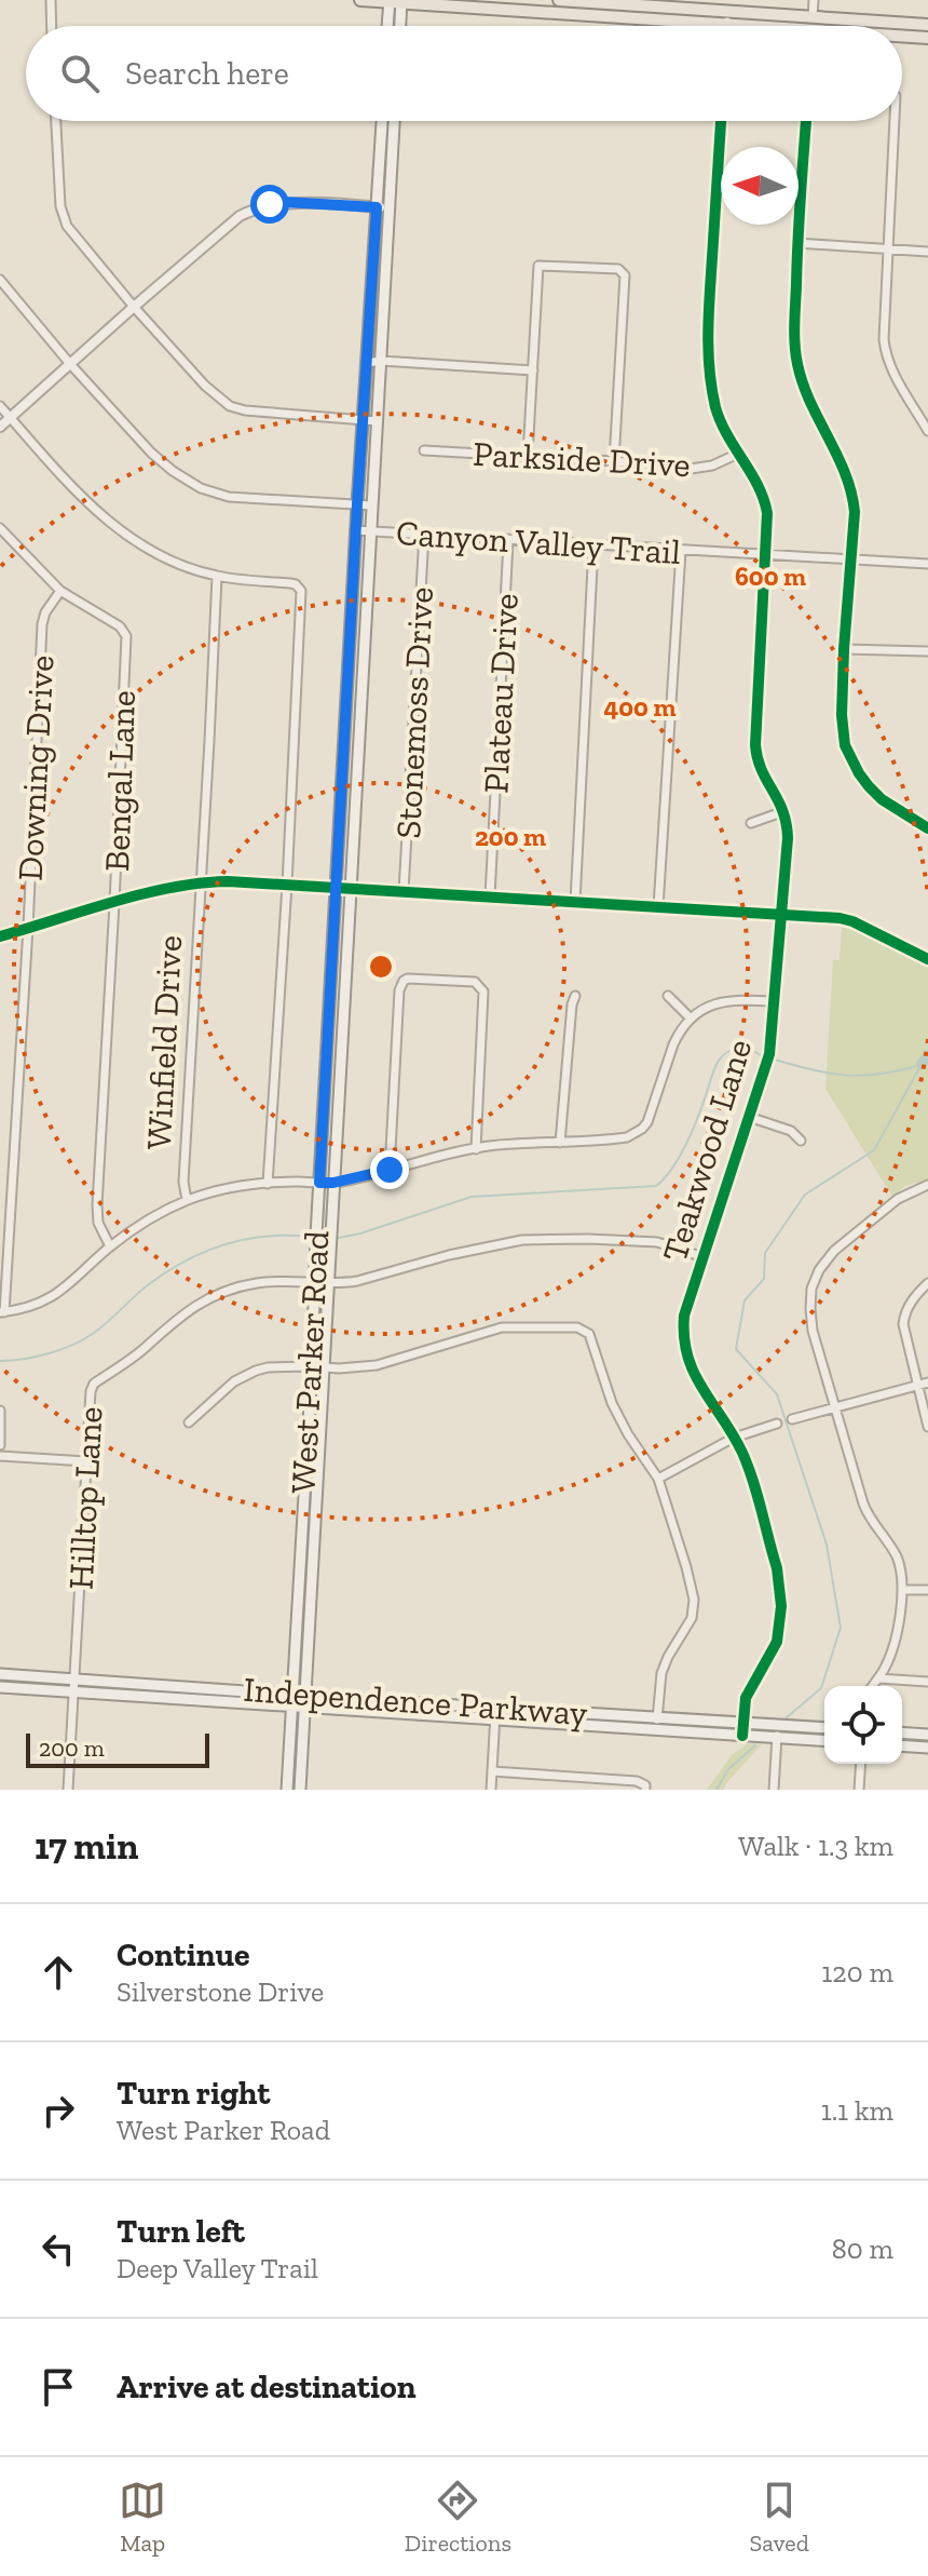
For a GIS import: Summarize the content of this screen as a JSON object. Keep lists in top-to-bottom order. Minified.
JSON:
{"streets":{"main road":["West Parker Road","Independence Parkway"],"street":["Parkside Drive","Canyon Valley Trail","Plateau Drive","Stonemoss Drive","Downing Drive","Bengal Lane","Winfield Drive","Teakwood Lane","Hilltop Lane"]},"crossings":[["Parkside Drive","Teakwood Lane"],["Canyon Valley Trail","Plateau Drive"],["Canyon Valley Trail","Stonemoss Drive"],["Canyon Valley Trail","Teakwood Lane"],["Canyon Valley Trail","West Parker Road"],["Downing Drive","Bengal Lane"],["Teakwood Lane","Hilltop Lane"],["Teakwood Lane","Independence Parkway"],["West Parker Road","Hilltop Lane"],["West Parker Road","Independence Parkway"],["Hilltop Lane","Independence Parkway"]],"scale_bar":"200 m","north":"left","page":{"search":"Search here","scale":"200 m","heading":["17 min","Walk · 1.3 km"],"list":[["Continue","Silverstone Drive","120 m"],["Turn right","West Parker Road","1.1 km"],["Turn left","Deep Valley Trail","80 m"],"Arrive at destination"],"nav":["Map","Directions","Saved"]},"rings":["600 m","400 m","200 m"]}
